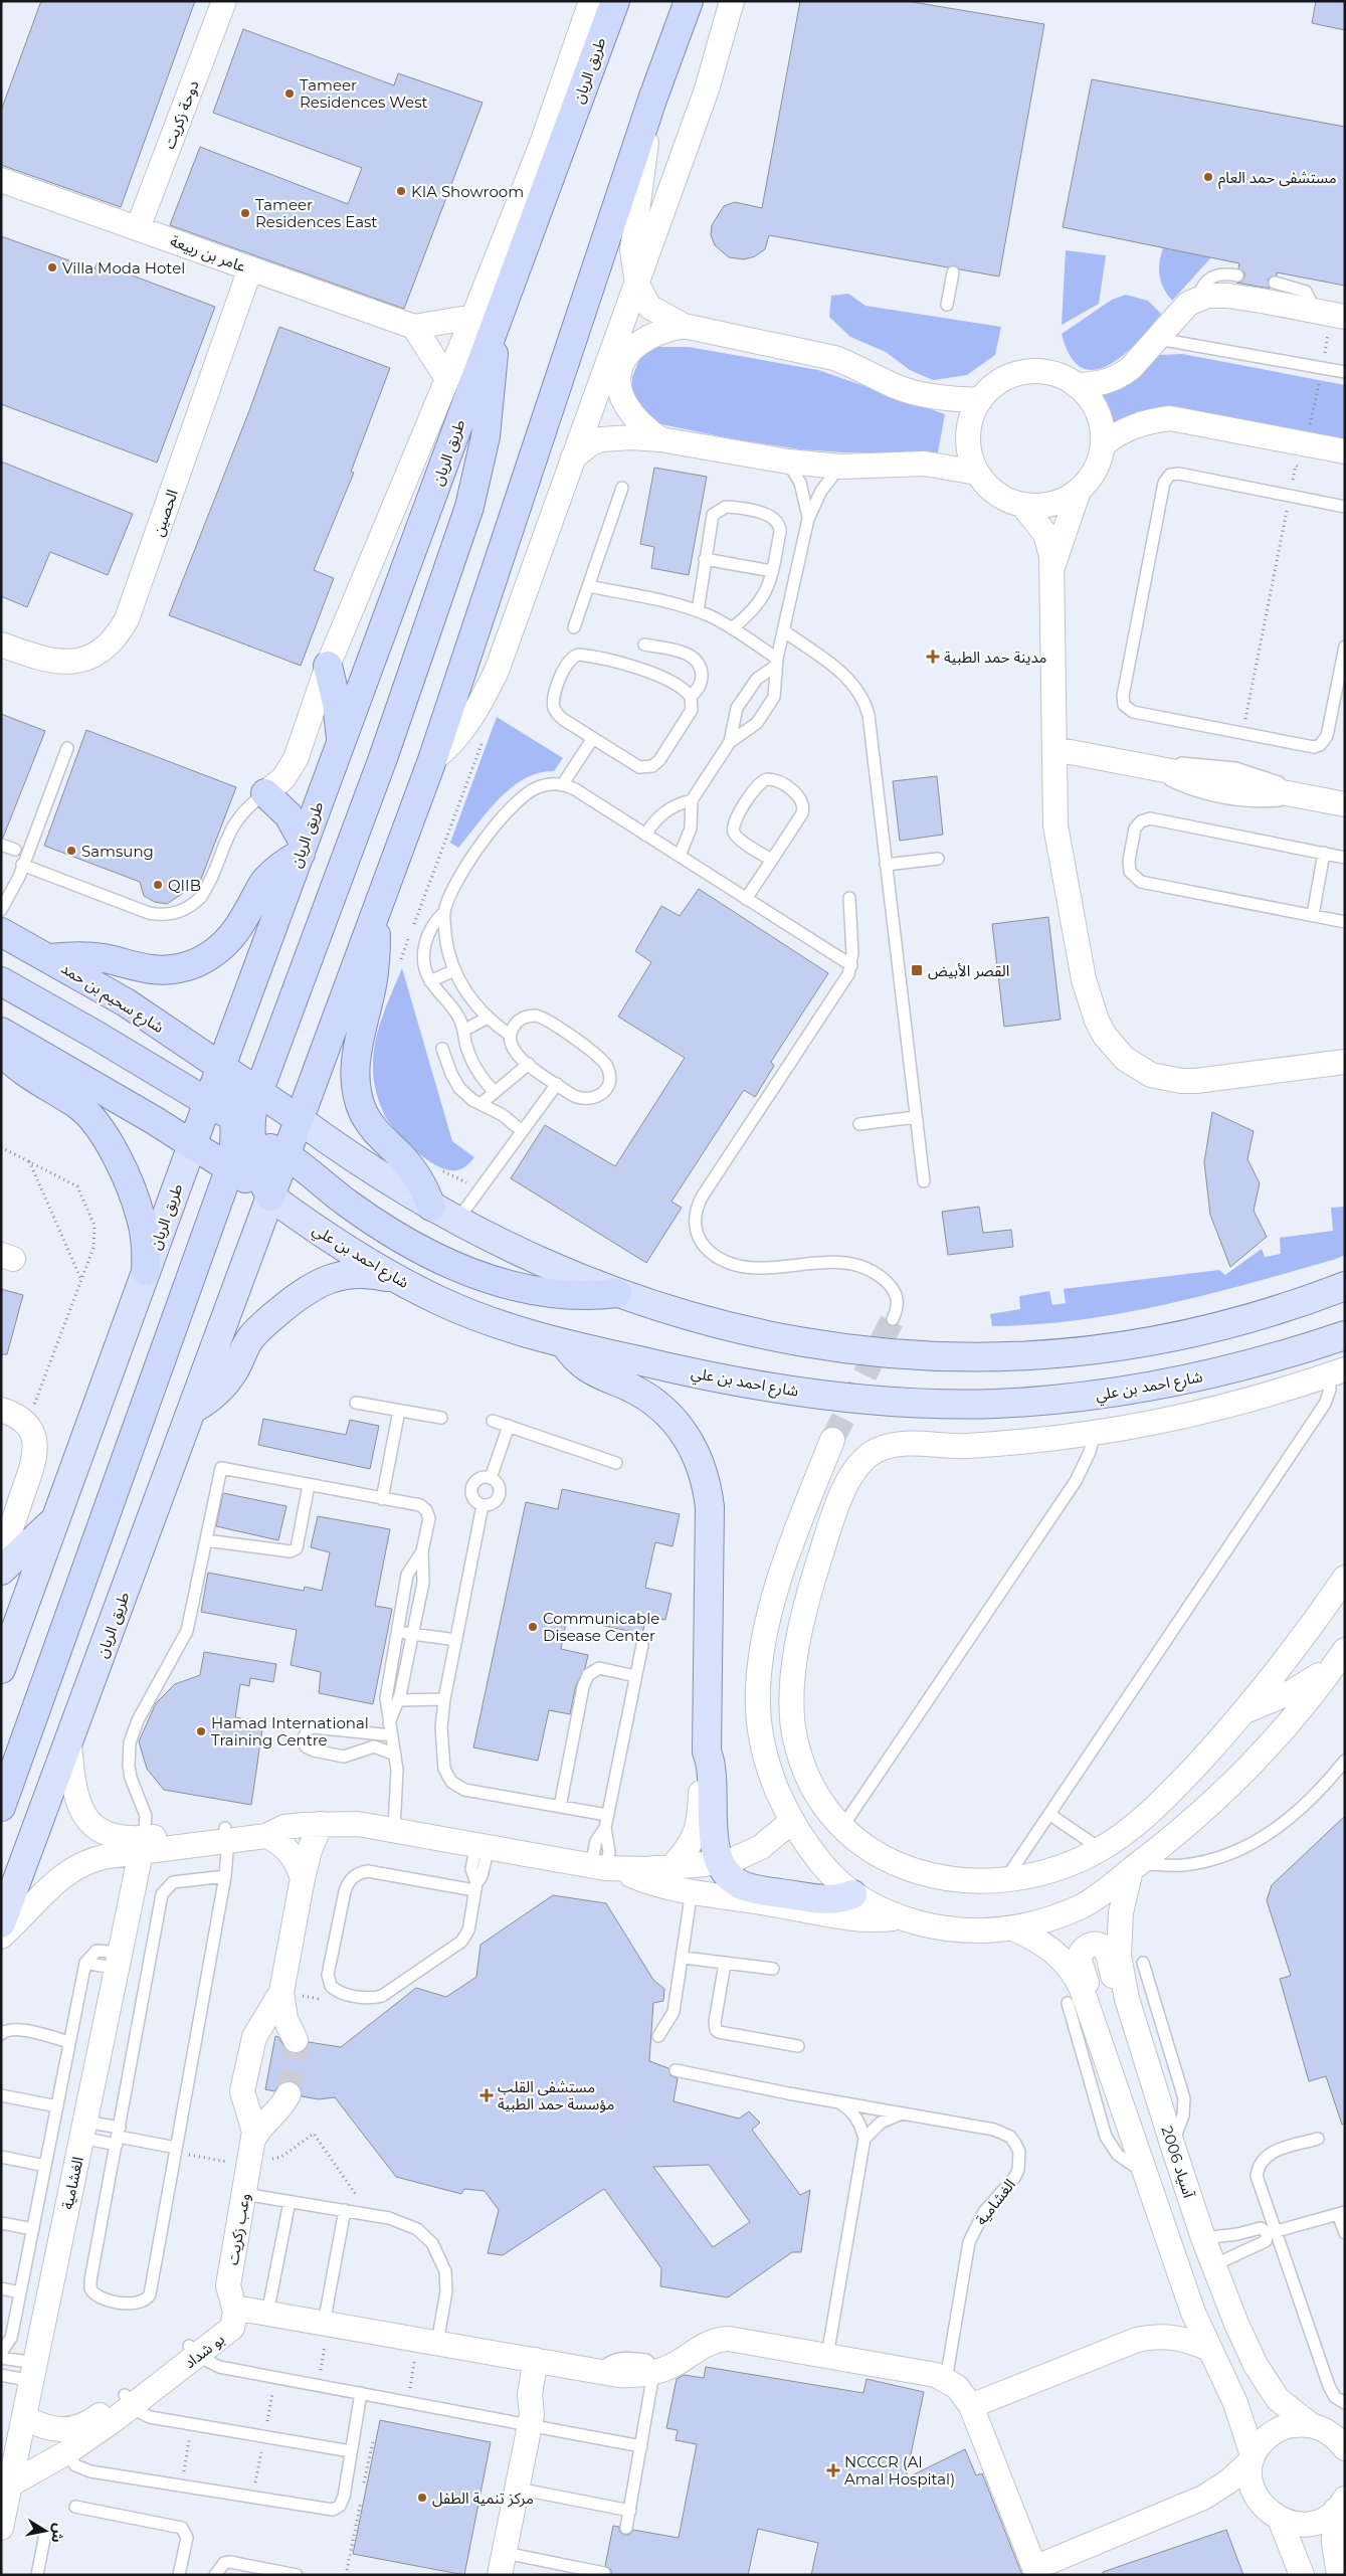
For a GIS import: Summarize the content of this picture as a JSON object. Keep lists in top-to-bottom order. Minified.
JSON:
{"streets":{"highway":["طريق الريان","شارع سحيم بن حمد","شارع احمد بن علي"],"street":["دوحة زكريت","عامر بن ربيعة","الحصين","آسياد 2006","الغشامية","وعب زكريت","بو شداد"]},"crossings":[["طريق الريان","عامر بن ربيعة"],["طريق الريان","شارع سحيم بن حمد"],["طريق الريان","شارع احمد بن علي"],["دوحة زكريت","عامر بن ربيعة"],["عامر بن ربيعة","الحصين"],["الغشامية","بو شداد"],["وعب زكريت","بو شداد"]],"places":{"other":["Tameer Residences West","مستشفى حمد العام","KIA Showroom","Tameer Residences East","Villa Moda Hotel","Samsung","QIIB","Communicable Disease Center","Hamad International Training Centre","مركز تنمية الطفل"],"health":["مدينة حمد الطبية","مستشفى القلب مؤسسة حمد الطبية","NCCCR (Al Amal Hospital)"],"transit":["القصر الأبيض"]},"north":"right"}
